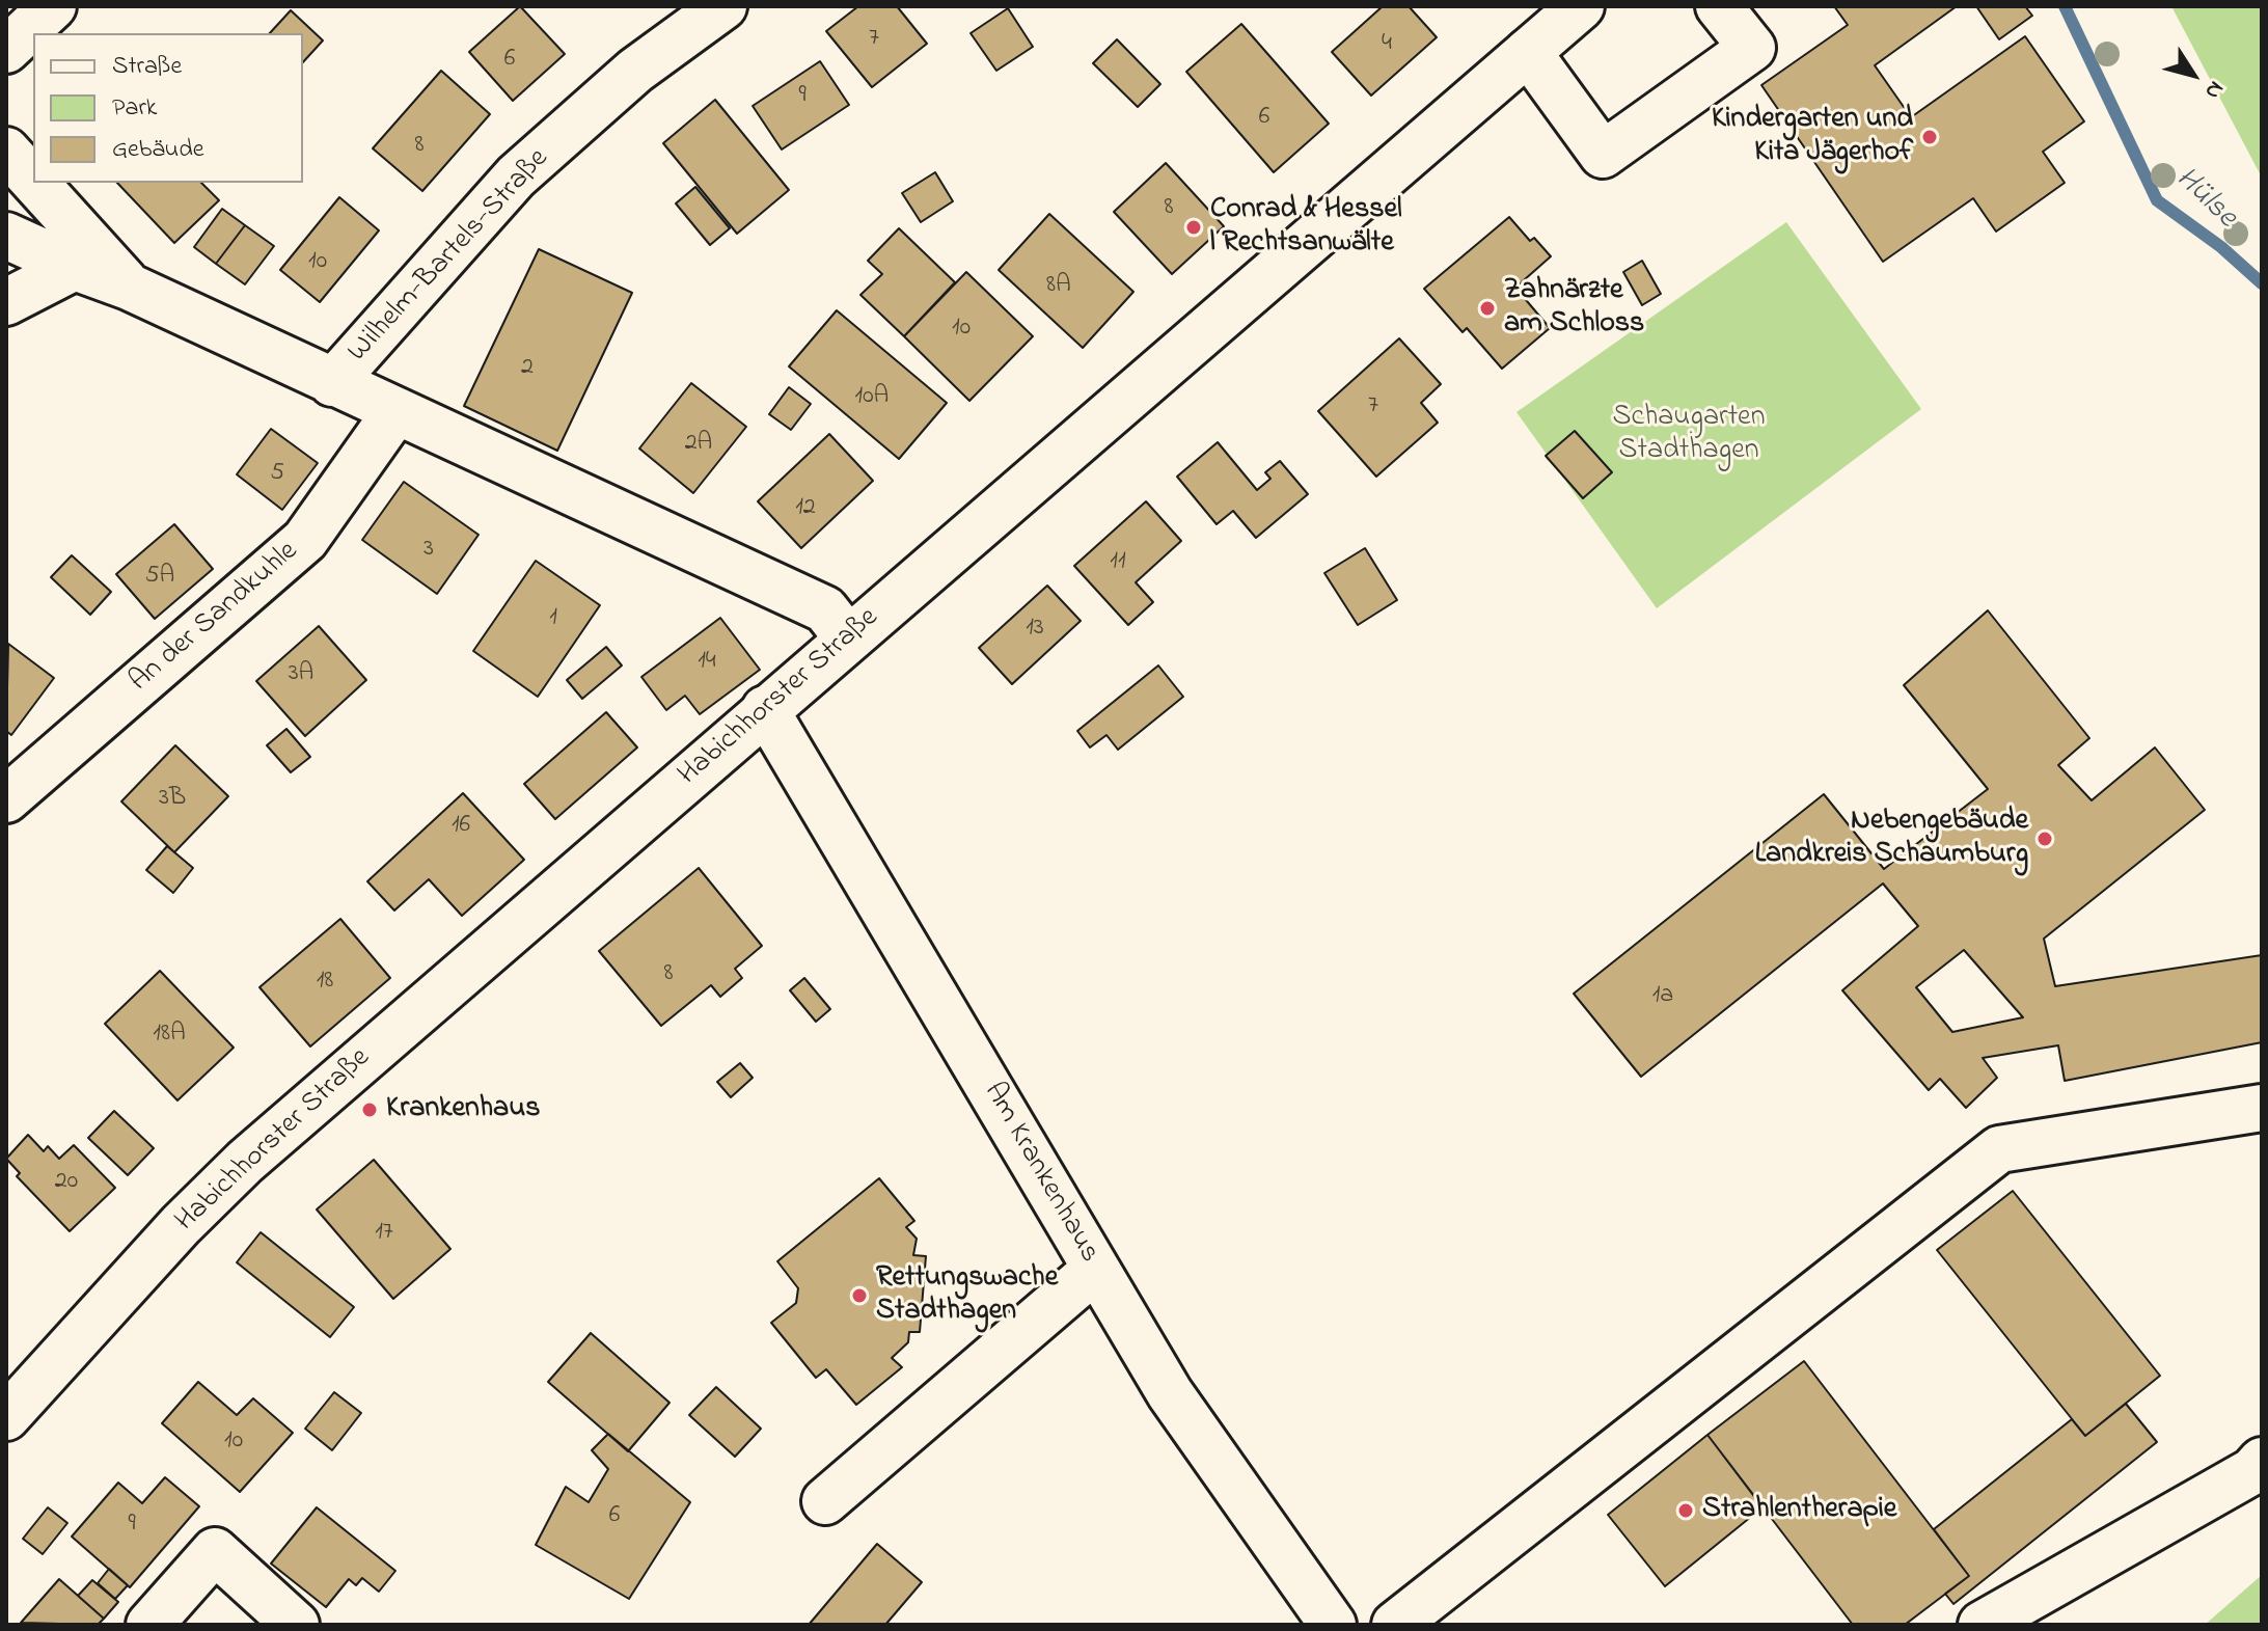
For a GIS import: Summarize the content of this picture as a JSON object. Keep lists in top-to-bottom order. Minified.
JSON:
{"streets":{"street":["Wilhelm-Bartels-Straße","An der Sandkuhle","Habichhorster Straße","Am Krankenhaus"]},"crossings":[["Habichhorster Straße","Am Krankenhaus"]],"water":["Hülse"],"parks":["Schaugarten Stadthagen"],"places":["Kindergarten und Kita Jägerhof","Conrad & Hessel | Rechtsanwälte","Zahnärzte am Schloss","Nebengebäude Landkreis Schaumburg","Krankenhaus","Rettungswache Stadthagen","Strahlentherapie"],"house_numbers":["7","4","6","9","6","8","8","10","8A","10","2","10A","7","2A","5","12","3","11","5A","1","13","14","3A","3B","16","8","18","1a","18A","20","17","10","6","9"],"legend":["Straße","Park","Gebäude"],"north":"bottom right"}
